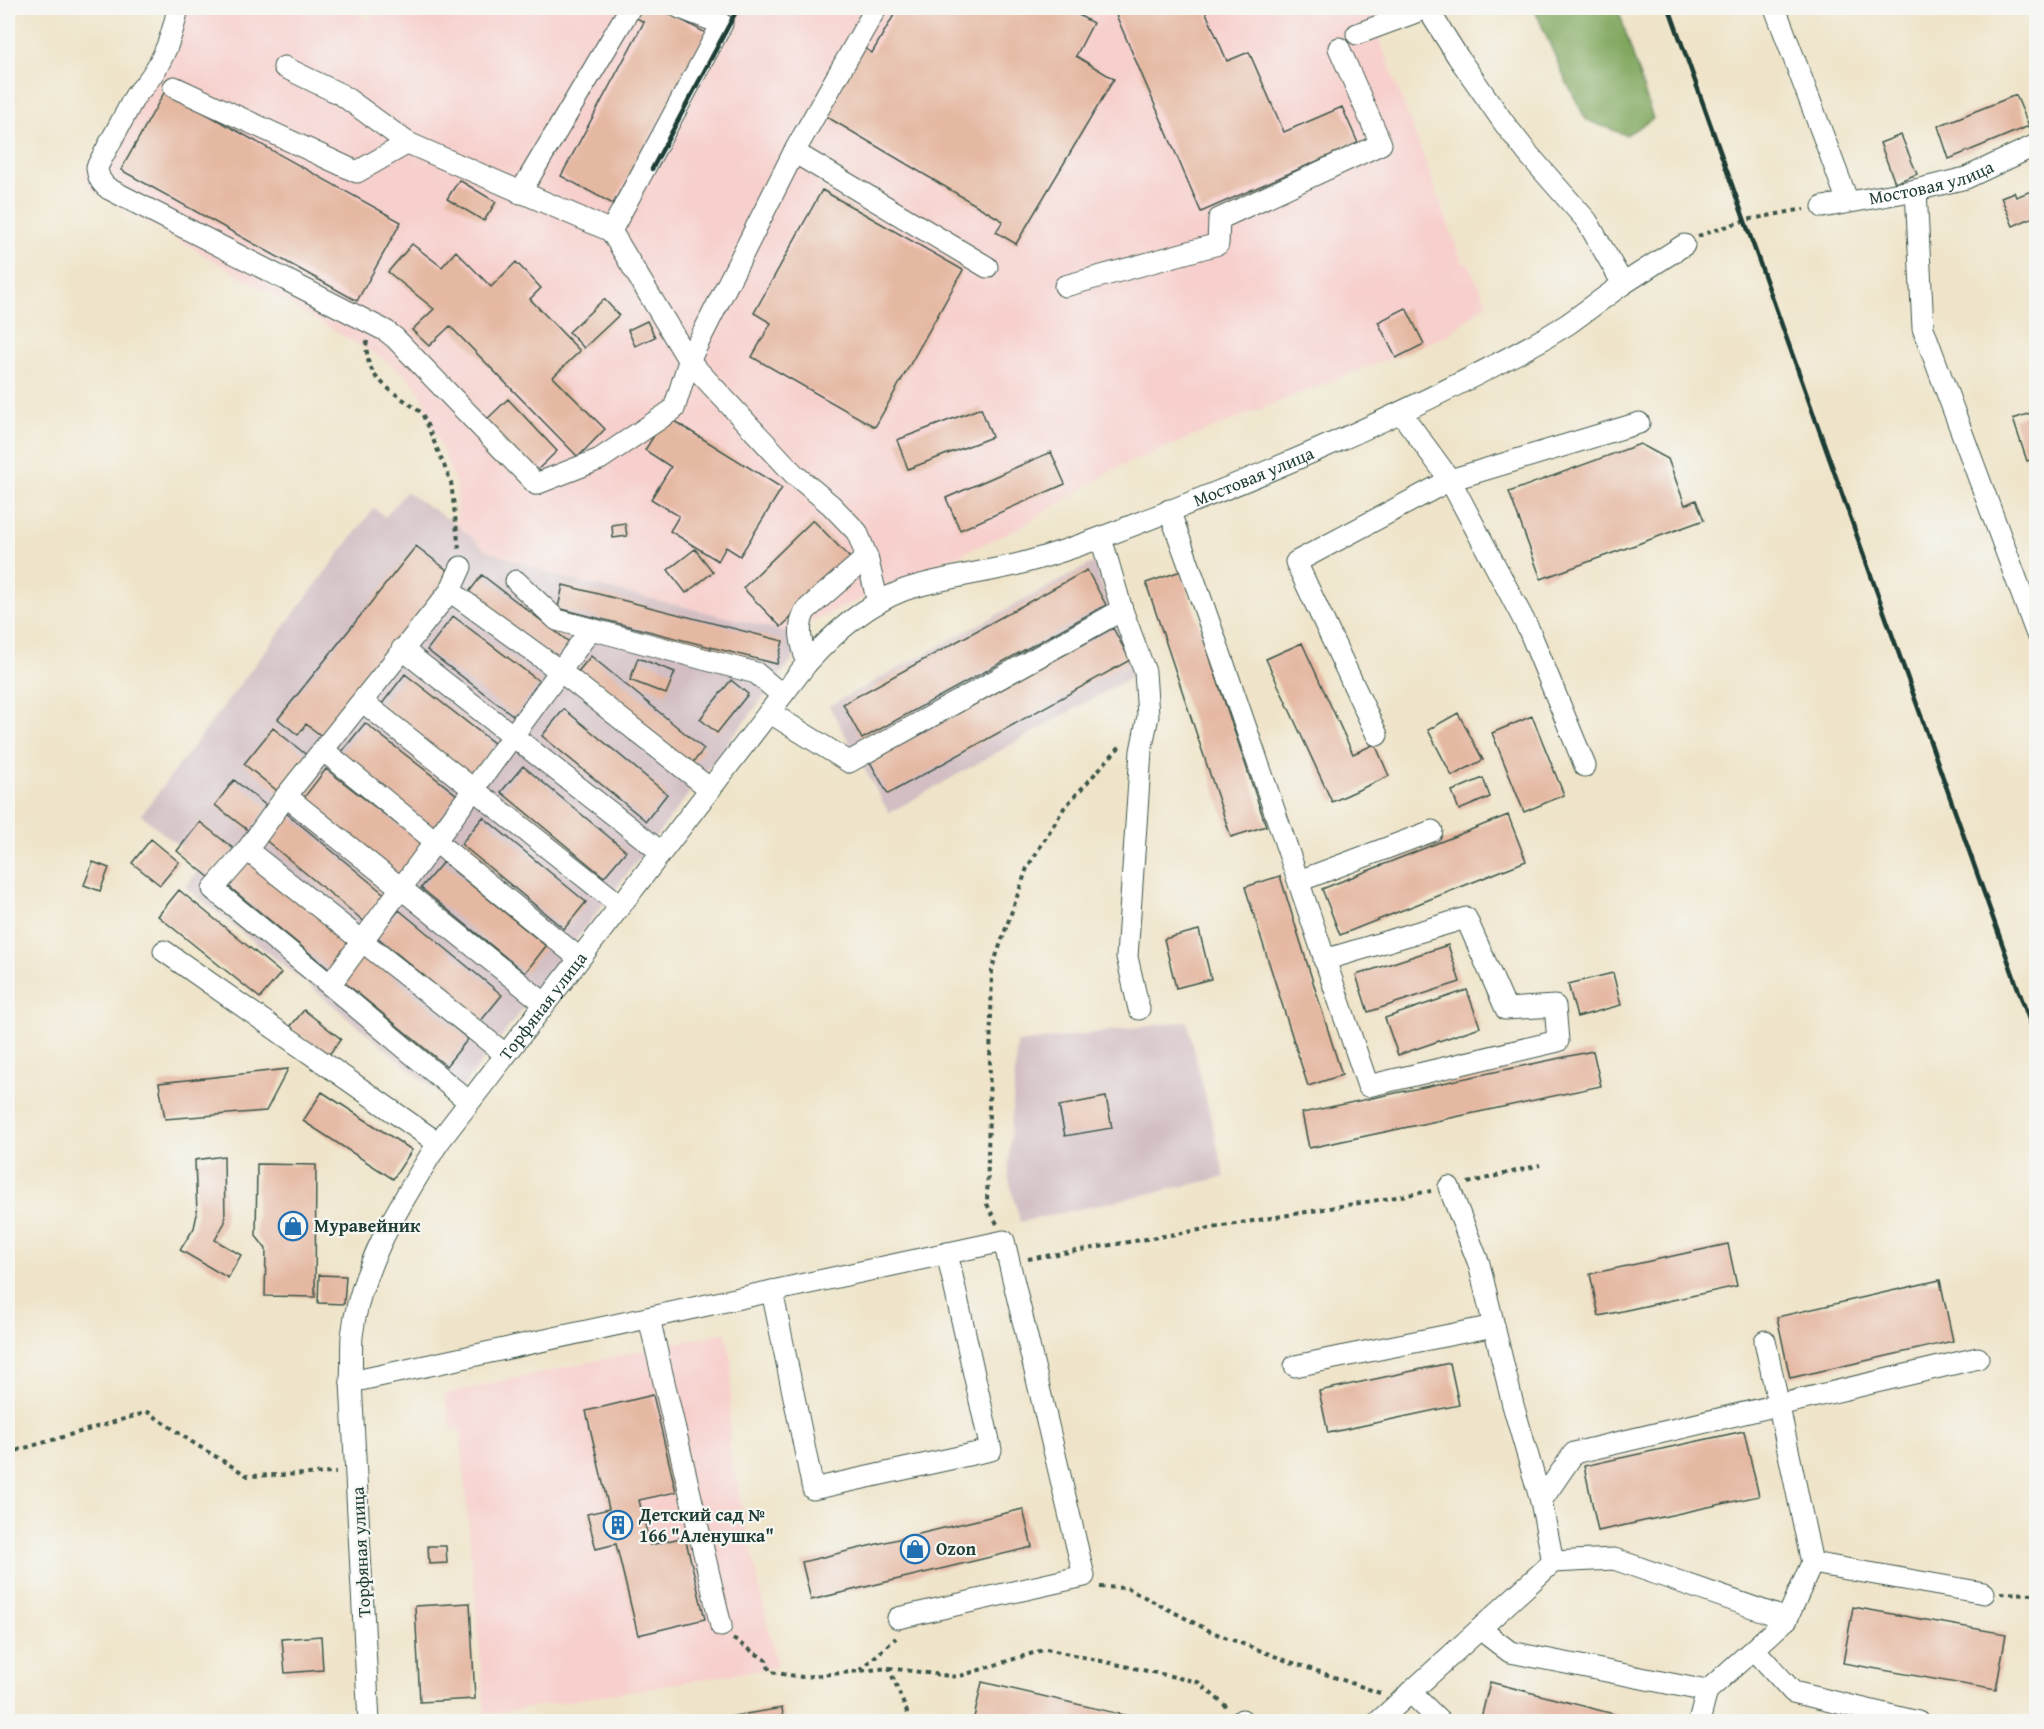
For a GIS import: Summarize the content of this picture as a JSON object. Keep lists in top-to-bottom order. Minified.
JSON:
{"streets":{"street":["Мостовая улица","Торфяная улица"]},"crossings":[["Мостовая улица","Торфяная улица"]],"places":{"shop":["Муравейник","Ozon"],"building":["Детский сад № 166 \"Аленушка\""]}}
